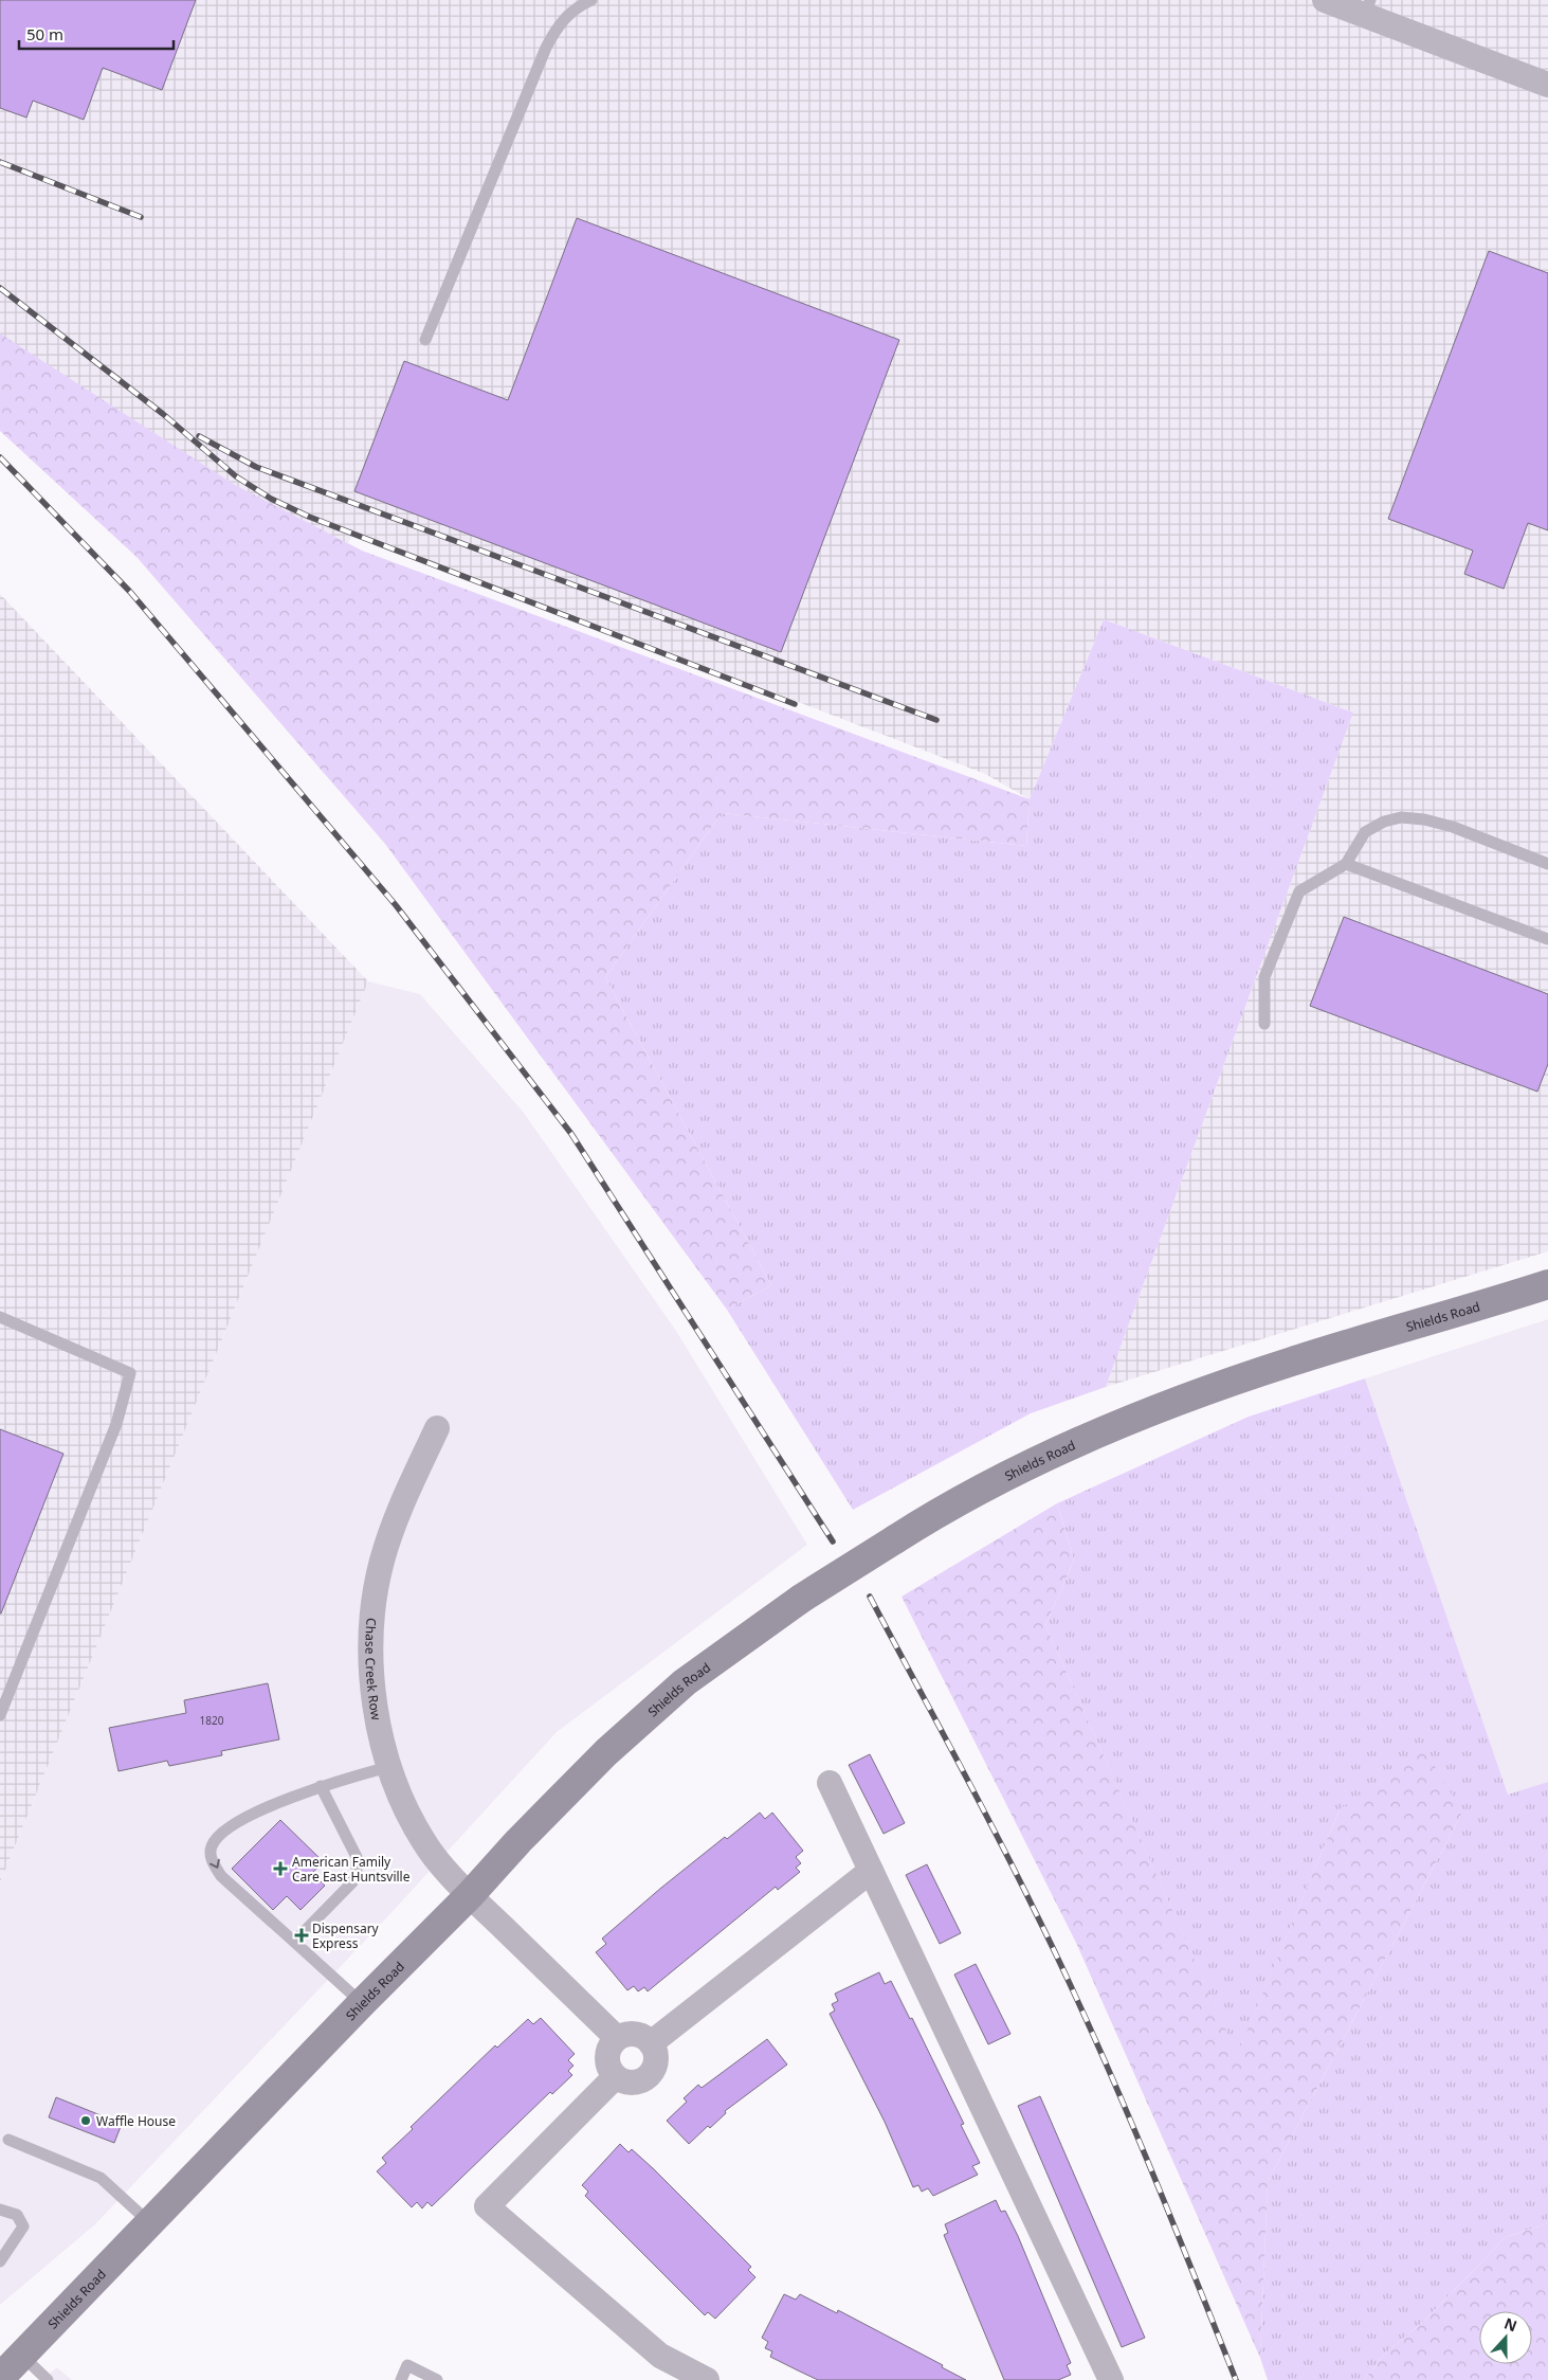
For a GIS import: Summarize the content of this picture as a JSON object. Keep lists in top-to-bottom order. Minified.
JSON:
{"streets":{"street":["Shields Road","Chase Creek Row"]},"crossings":[["Shields Road","Chase Creek Row"]],"places":{"health":["American Family Care East Huntsville","Dispensary Express"],"other":["Waffle House"]},"house_numbers":["1820"],"scale_bar":"50 m","north":"top"}
